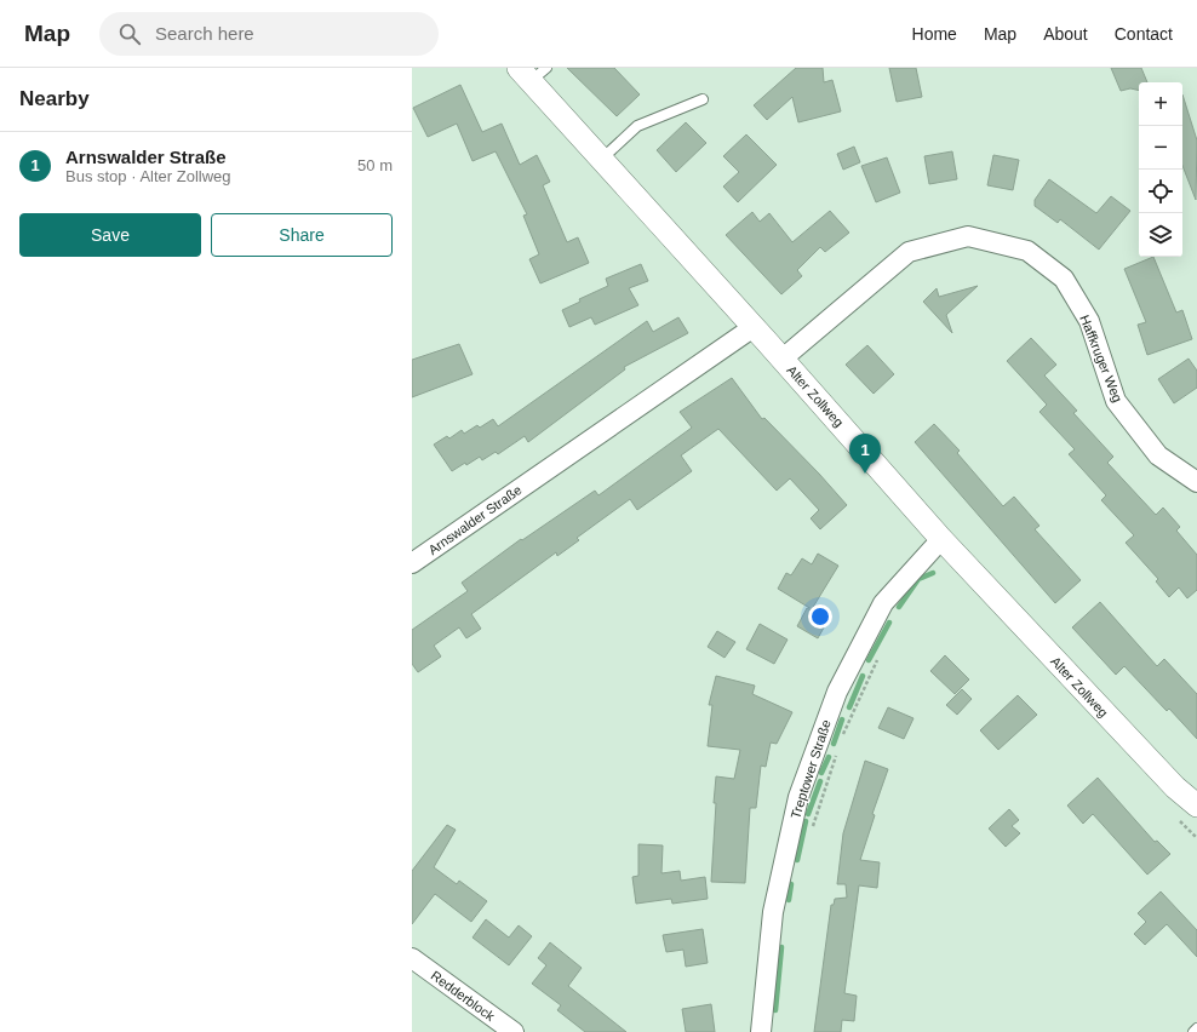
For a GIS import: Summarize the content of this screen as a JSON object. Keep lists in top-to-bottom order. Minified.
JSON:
{"streets":{"street":["Haffkruger Weg","Alter Zollweg","Arnswalder Straße","Treptower Straße","Redderblock"]},"crossings":[["Haffkruger Weg","Alter Zollweg"],["Alter Zollweg","Arnswalder Straße"],["Alter Zollweg","Treptower Straße"]],"page":{"header":"Map","search":"Search here","nav":["Home","Map","About","Contact"],"heading":"Nearby","map_buttons":["+","−"],"list":[{"mark":"1","name":"Arnswalder Straße","note":"Bus stop · Alter Zollweg","value":"50 m"}],"buttons":["Save","Share"],"pins":"1"}}
